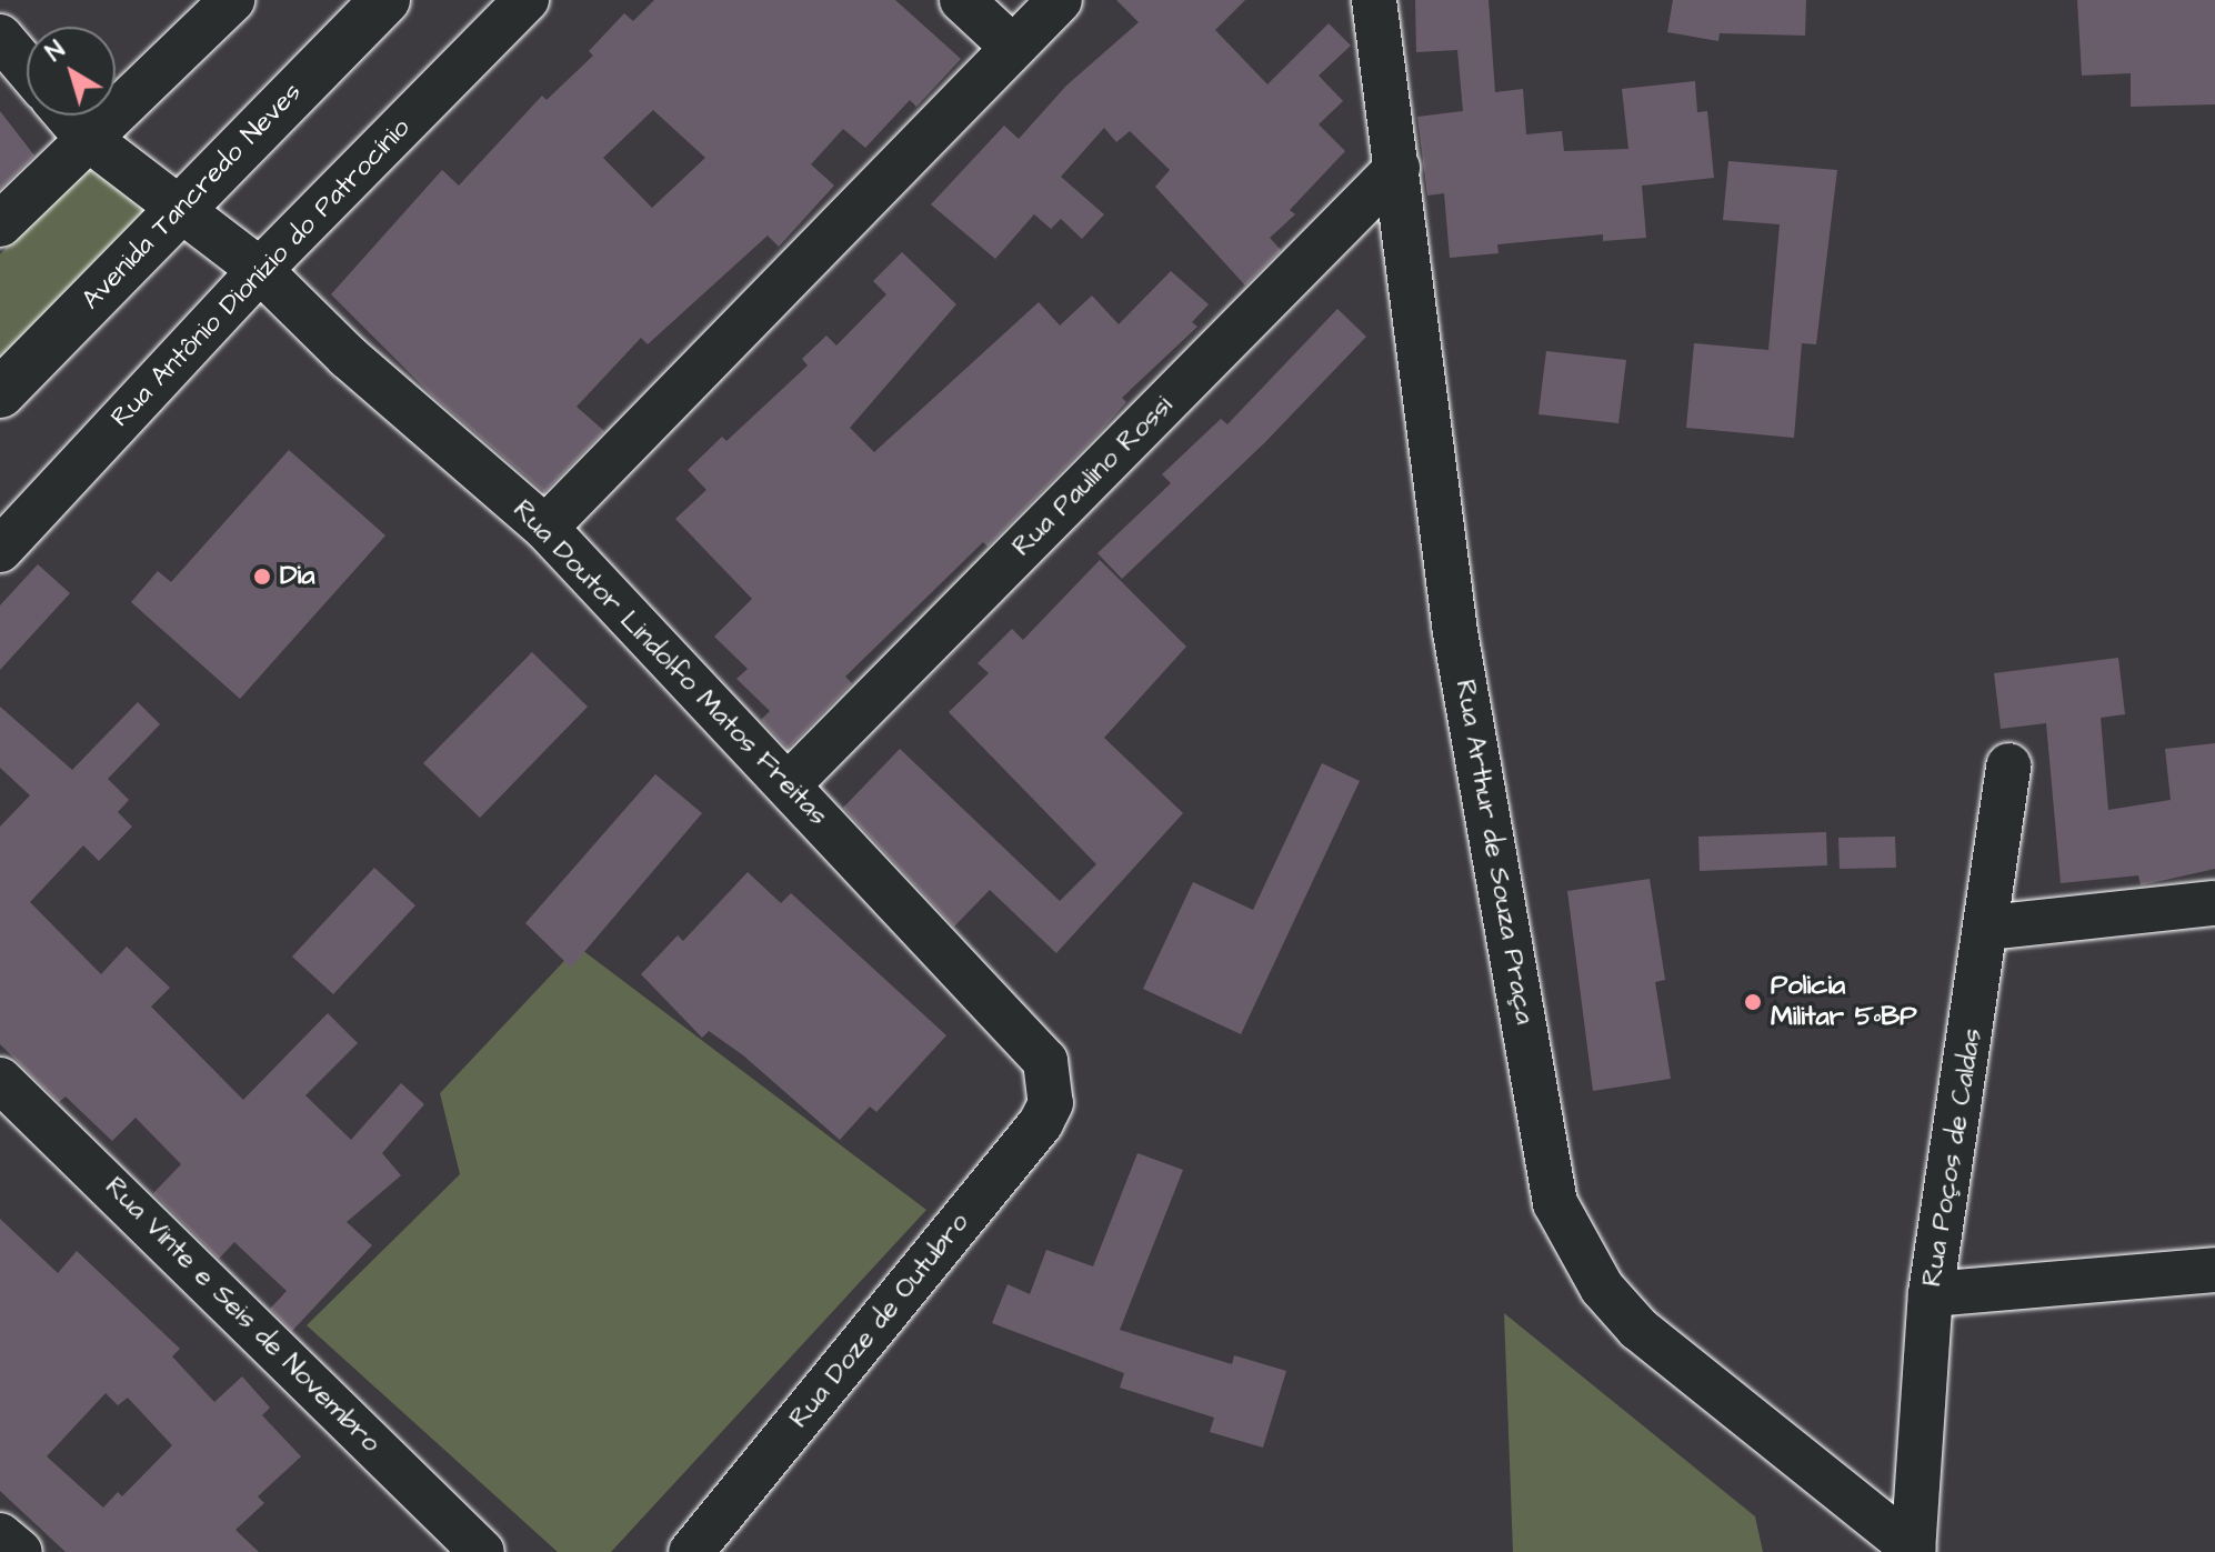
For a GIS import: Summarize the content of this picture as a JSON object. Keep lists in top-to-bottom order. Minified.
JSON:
{"streets":{"main road":["Avenida Tancredo Neves"],"street":["Rua Antônio Dionízio do Patrocínio","Rua Paulino Rossi","Rua Doutor Lindolfo Matos Freitas","Rua Arthur de Souza Praça","Rua Poços de Caldas","Rua Vinte e Seis de Novembro","Rua Doze de Outubro"]},"crossings":[["Avenida Tancredo Neves","Rua Doutor Lindolfo Matos Freitas"],["Rua Antônio Dionízio do Patrocínio","Rua Doutor Lindolfo Matos Freitas"],["Rua Paulino Rossi","Rua Doutor Lindolfo Matos Freitas"],["Rua Paulino Rossi","Rua Arthur de Souza Praça"],["Rua Doutor Lindolfo Matos Freitas","Rua Doze de Outubro"],["Rua Arthur de Souza Praça","Rua Poços de Caldas"]],"places":["Dia","Policia Militar 5ºBP"],"north":"top left"}
